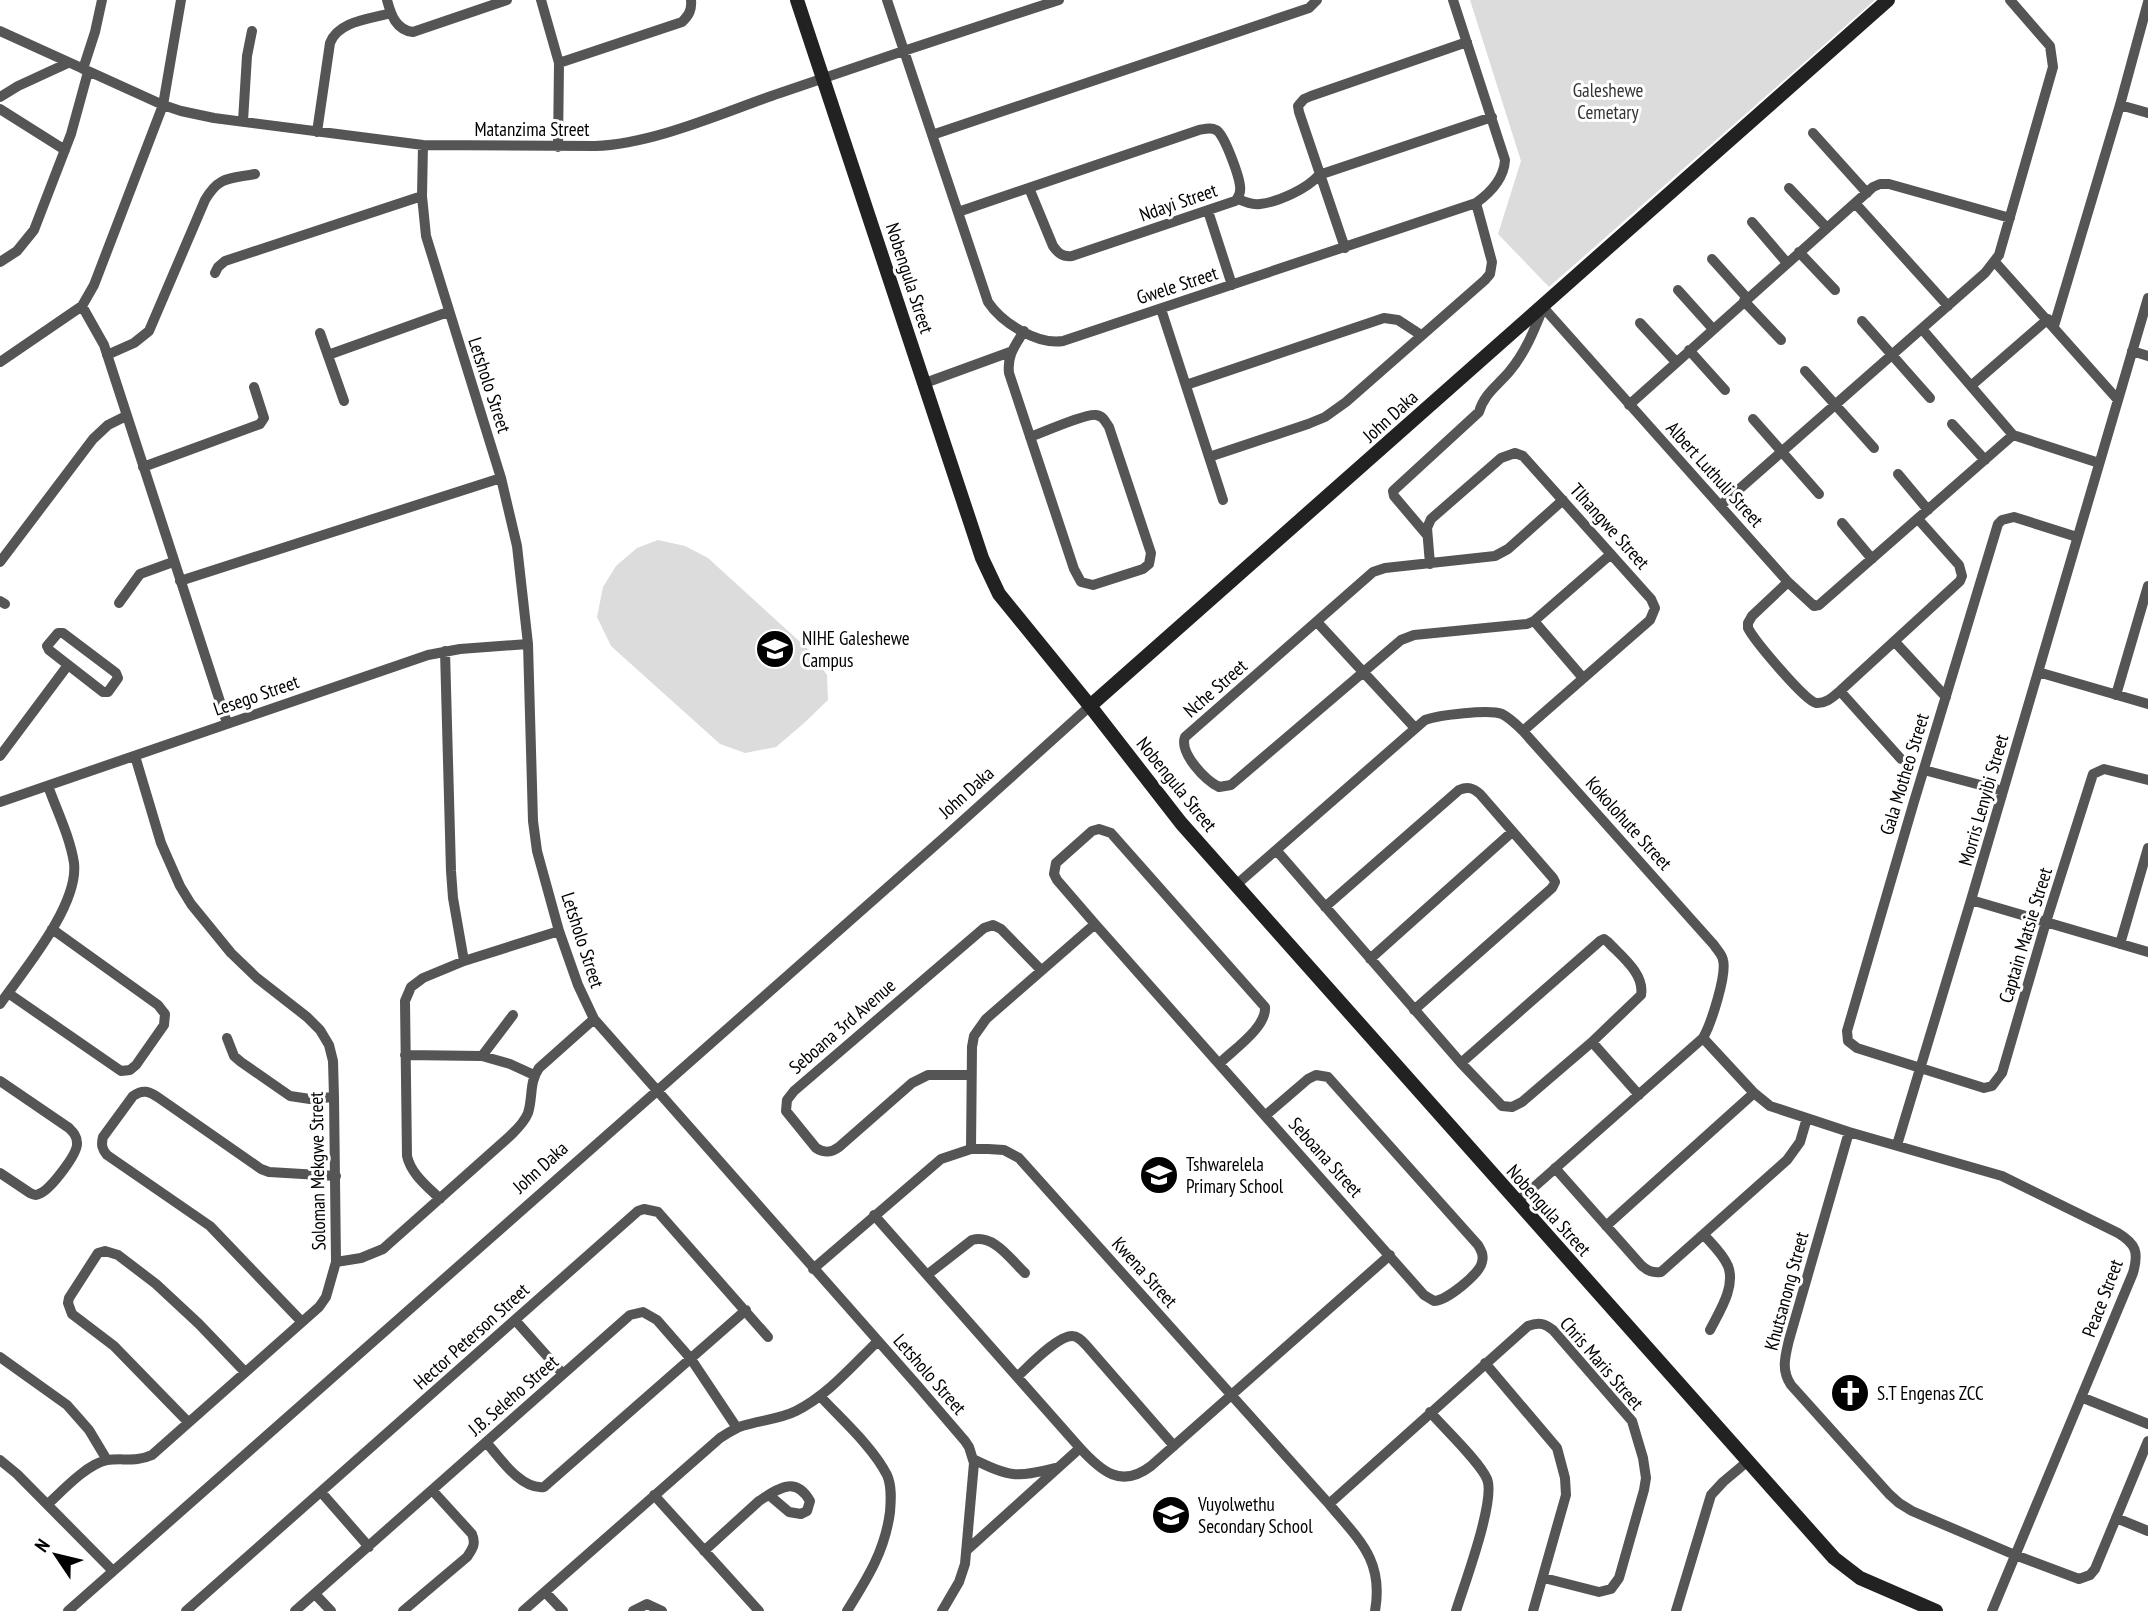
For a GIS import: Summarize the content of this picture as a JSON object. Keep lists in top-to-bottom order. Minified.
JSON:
{"streets":{"street":["Matanzima Street","Ndayi Street","Nobengula Street","Gwele Street","Letsholo Street","John Daka","Albert Luthuli Street","Tlhangwe Street","Nche Street","Lesego Street","Gala Motheo Street","Morris Lenyibi Street","Kokolohute Street","Captain Matsie Street","Seboana 3rd Avenue","Seboana Street","Soloman Mekgwe Street","Kwena Street","Khutsanong Street","Peace Street","Hector Peterson Street","Chris Maris Street","J.B. Seleho Street"]},"crossings":[["Matanzima Street","Nobengula Street"],["Matanzima Street","Gwele Street"],["Matanzima Street","Letsholo Street"],["Ndayi Street","Gwele Street"],["Nobengula Street","John Daka"],["Nobengula Street","Kokolohute Street"],["Letsholo Street","John Daka"],["Letsholo Street","Lesego Street"],["Letsholo Street","Kwena Street"],["John Daka","Albert Luthuli Street"],["Tlhangwe Street","Nche Street"],["Tlhangwe Street","Kokolohute Street"],["Lesego Street","Soloman Mekgwe Street"],["Gala Motheo Street","Morris Lenyibi Street"],["Gala Motheo Street","Captain Matsie Street"],["Morris Lenyibi Street","Captain Matsie Street"],["Morris Lenyibi Street","Peace Street"],["Kokolohute Street","Peace Street"],["Kwena Street","Chris Maris Street"],["Khutsanong Street","Peace Street"]],"parks":["Galeshewe Cemetary"],"places":{"school or university":["NIHE Galeshewe Campus","Tshwarelela Primary School","Vuyolwethu Secondary School"],"church":["S.T Engenas ZCC"]},"north":"top left"}
